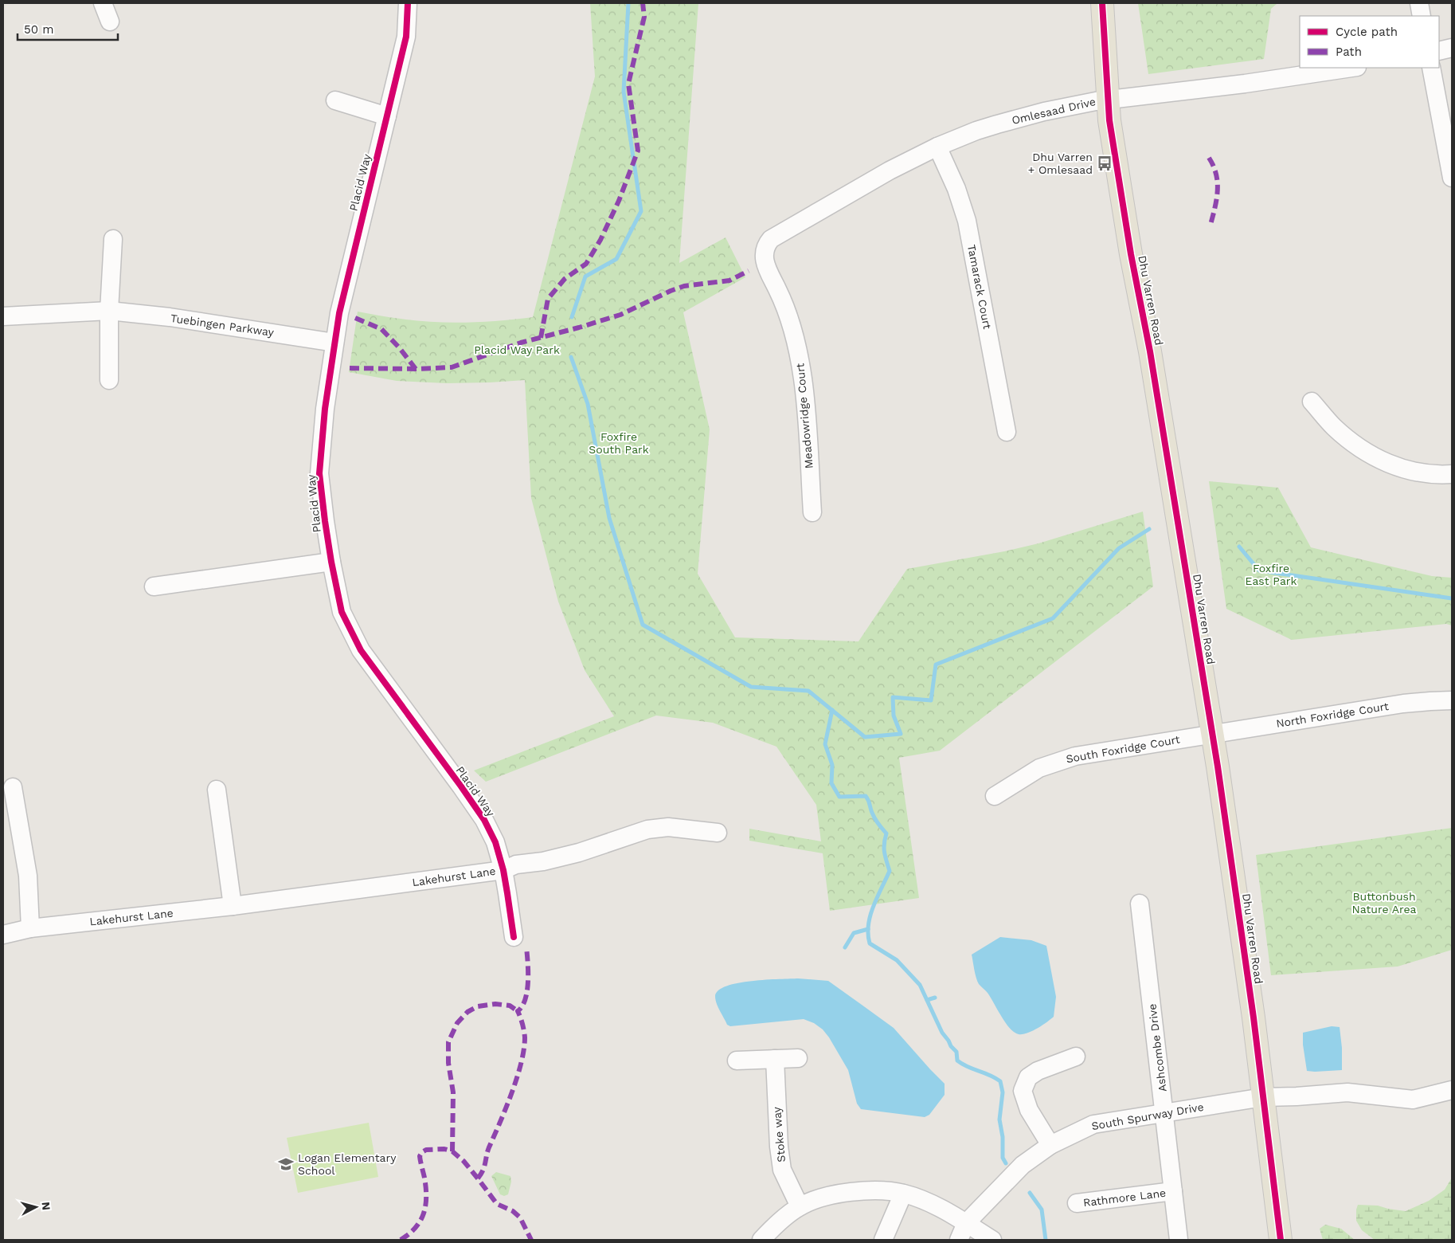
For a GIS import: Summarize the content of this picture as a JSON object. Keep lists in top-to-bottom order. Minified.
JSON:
{"streets":{"main road":["Dhu Varren Road"],"street":["Omlesaad Drive","Placid Way","Tamarack Court","Tuebingen Parkway","Meadowridge Court","North Foxridge Court","South Foxridge Court","Lakehurst Lane","Ashcombe Drive","South Spurway Drive","Stoke way","Rathmore Lane"]},"crossings":[["Omlesaad Drive","Tamarack Court"],["Omlesaad Drive","Dhu Varren Road"],["Omlesaad Drive","Meadowridge Court"],["Placid Way","Tuebingen Parkway"],["Placid Way","Lakehurst Lane"],["Dhu Varren Road","North Foxridge Court"],["Dhu Varren Road","South Foxridge Court"],["Dhu Varren Road","South Spurway Drive"],["North Foxridge Court","South Foxridge Court"],["Ashcombe Drive","South Spurway Drive"],["Ashcombe Drive","Rathmore Lane"]],"parks":["Placid Way Park","Foxfire South Park","Foxfire East Park","Buttonbush Nature Area"],"places":{"bus stop":["Dhu Varren + Omlesaad"],"school or university":["Logan Elementary School"]},"legend":["Cycle path","Path"],"scale_bar":"50 m","north":"right"}
